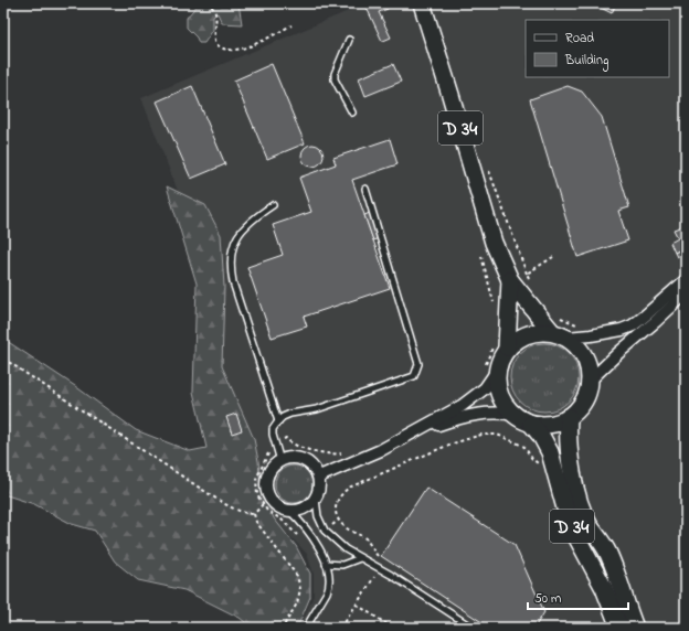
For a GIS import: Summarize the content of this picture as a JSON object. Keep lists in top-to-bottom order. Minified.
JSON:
{"streets":{"main road":["D 34"]},"legend":["Road","Building"],"scale_bar":"50 m"}
